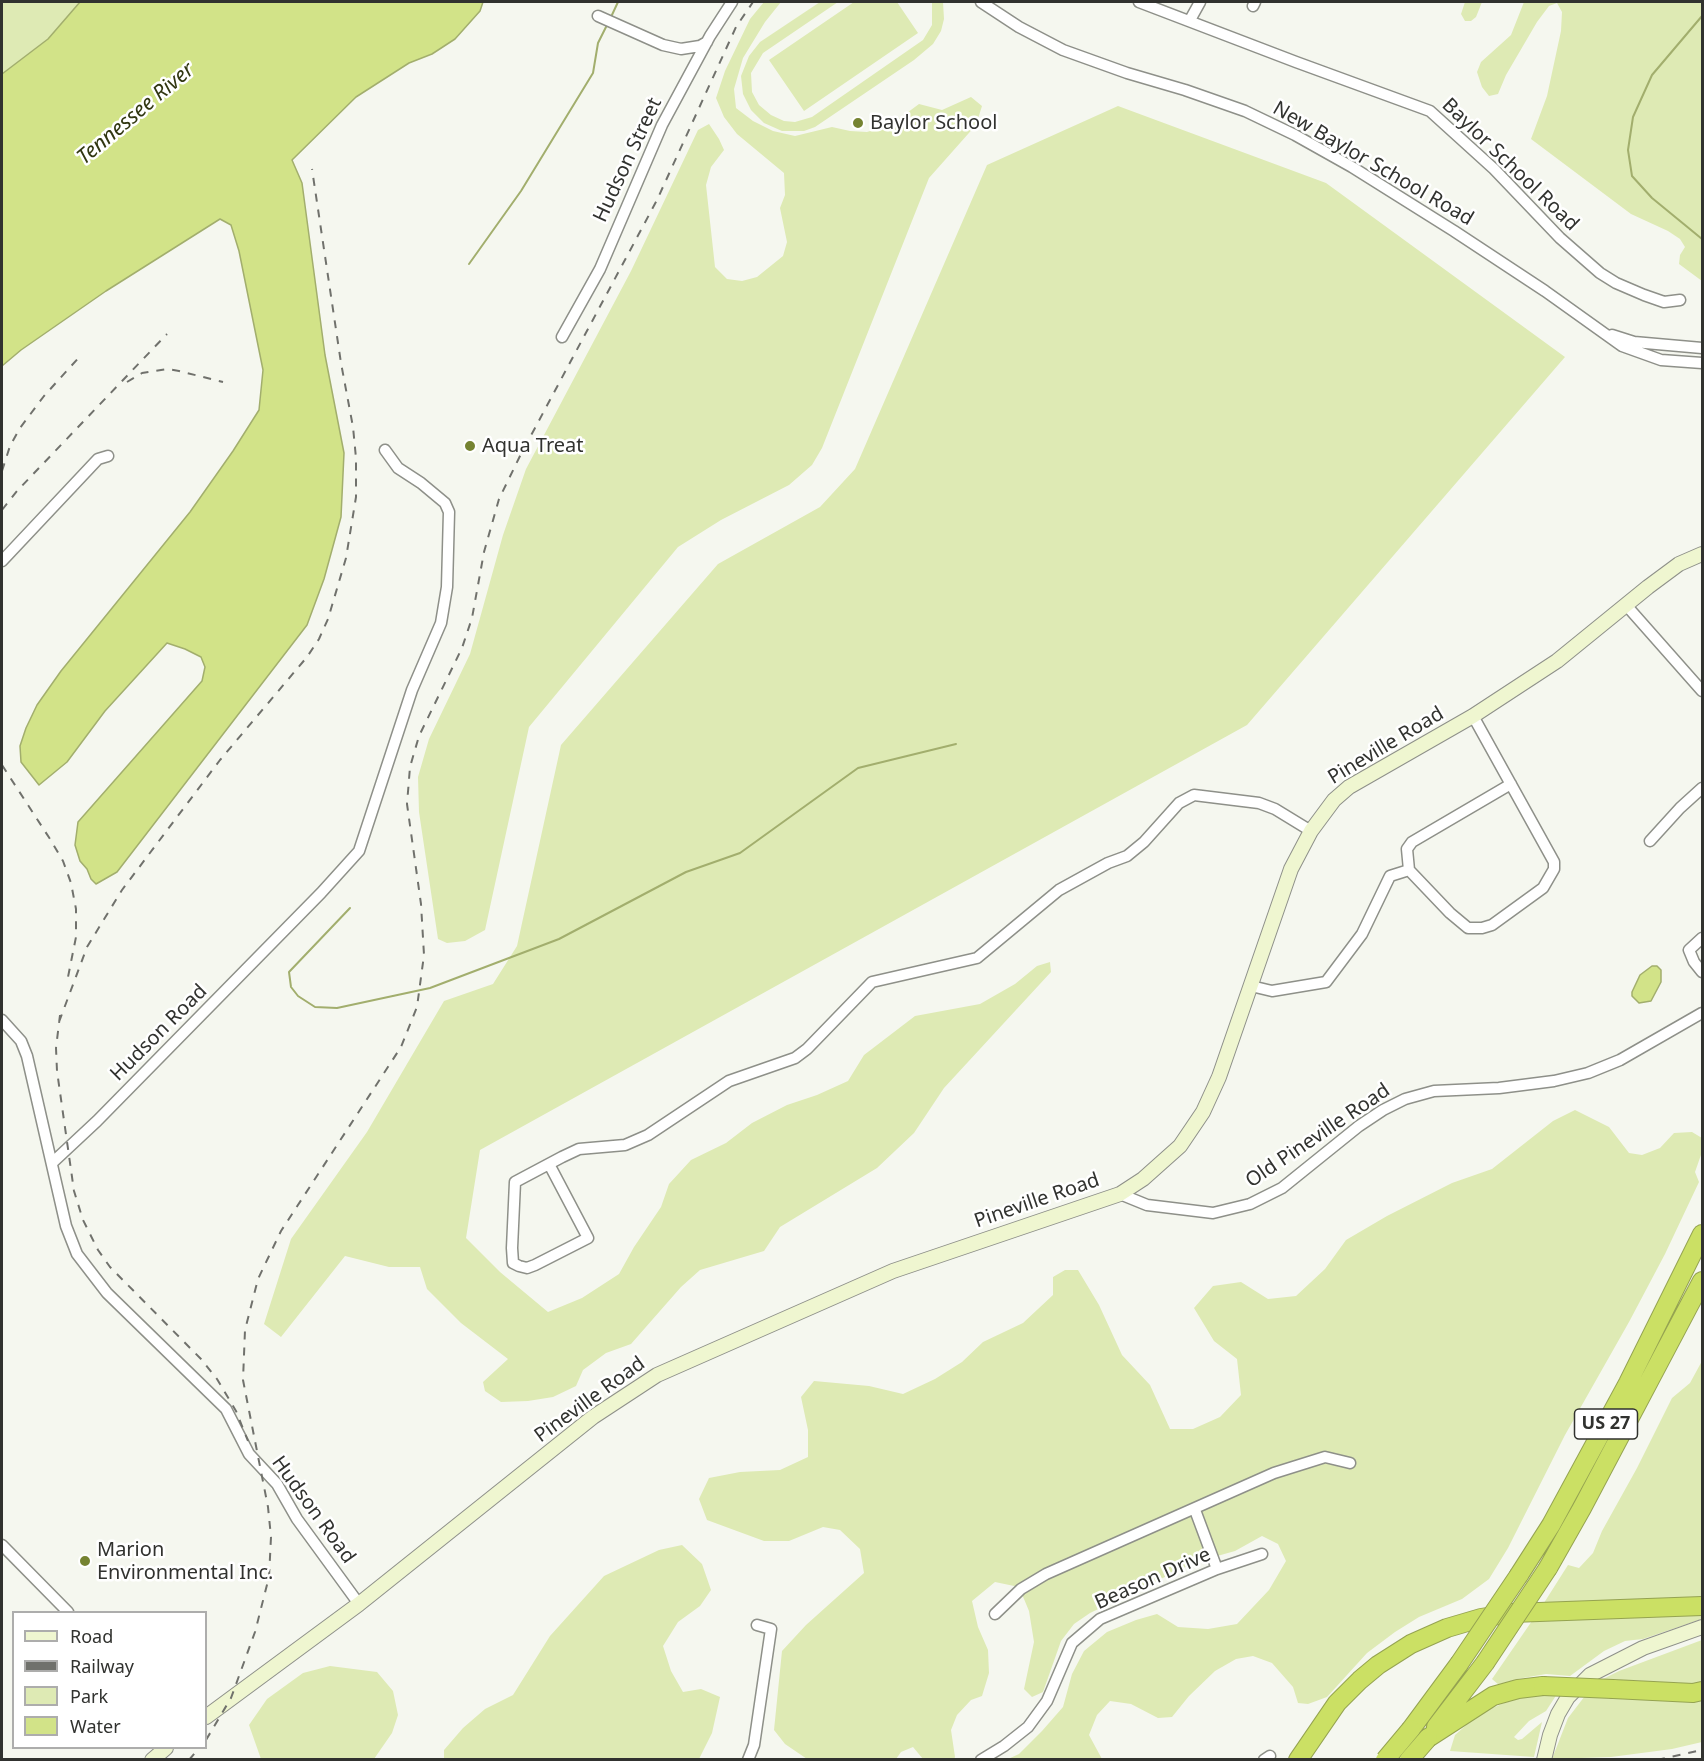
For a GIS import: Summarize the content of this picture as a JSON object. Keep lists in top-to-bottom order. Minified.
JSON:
{"streets":{"highway":["US 27"],"main road":["Pineville Road"],"street":["Hudson Street","New Baylor School Road","Baylor School Road","Hudson Road","Old Pineville Road","Beason Drive"]},"crossings":[["Pineville Road","Hudson Road"],["Pineville Road","Old Pineville Road"]],"water":["Tennessee River"],"places":["Baylor School","Aqua Treat","Marion Environmental Inc."],"legend":["Road","Railway","Park","Water"]}
